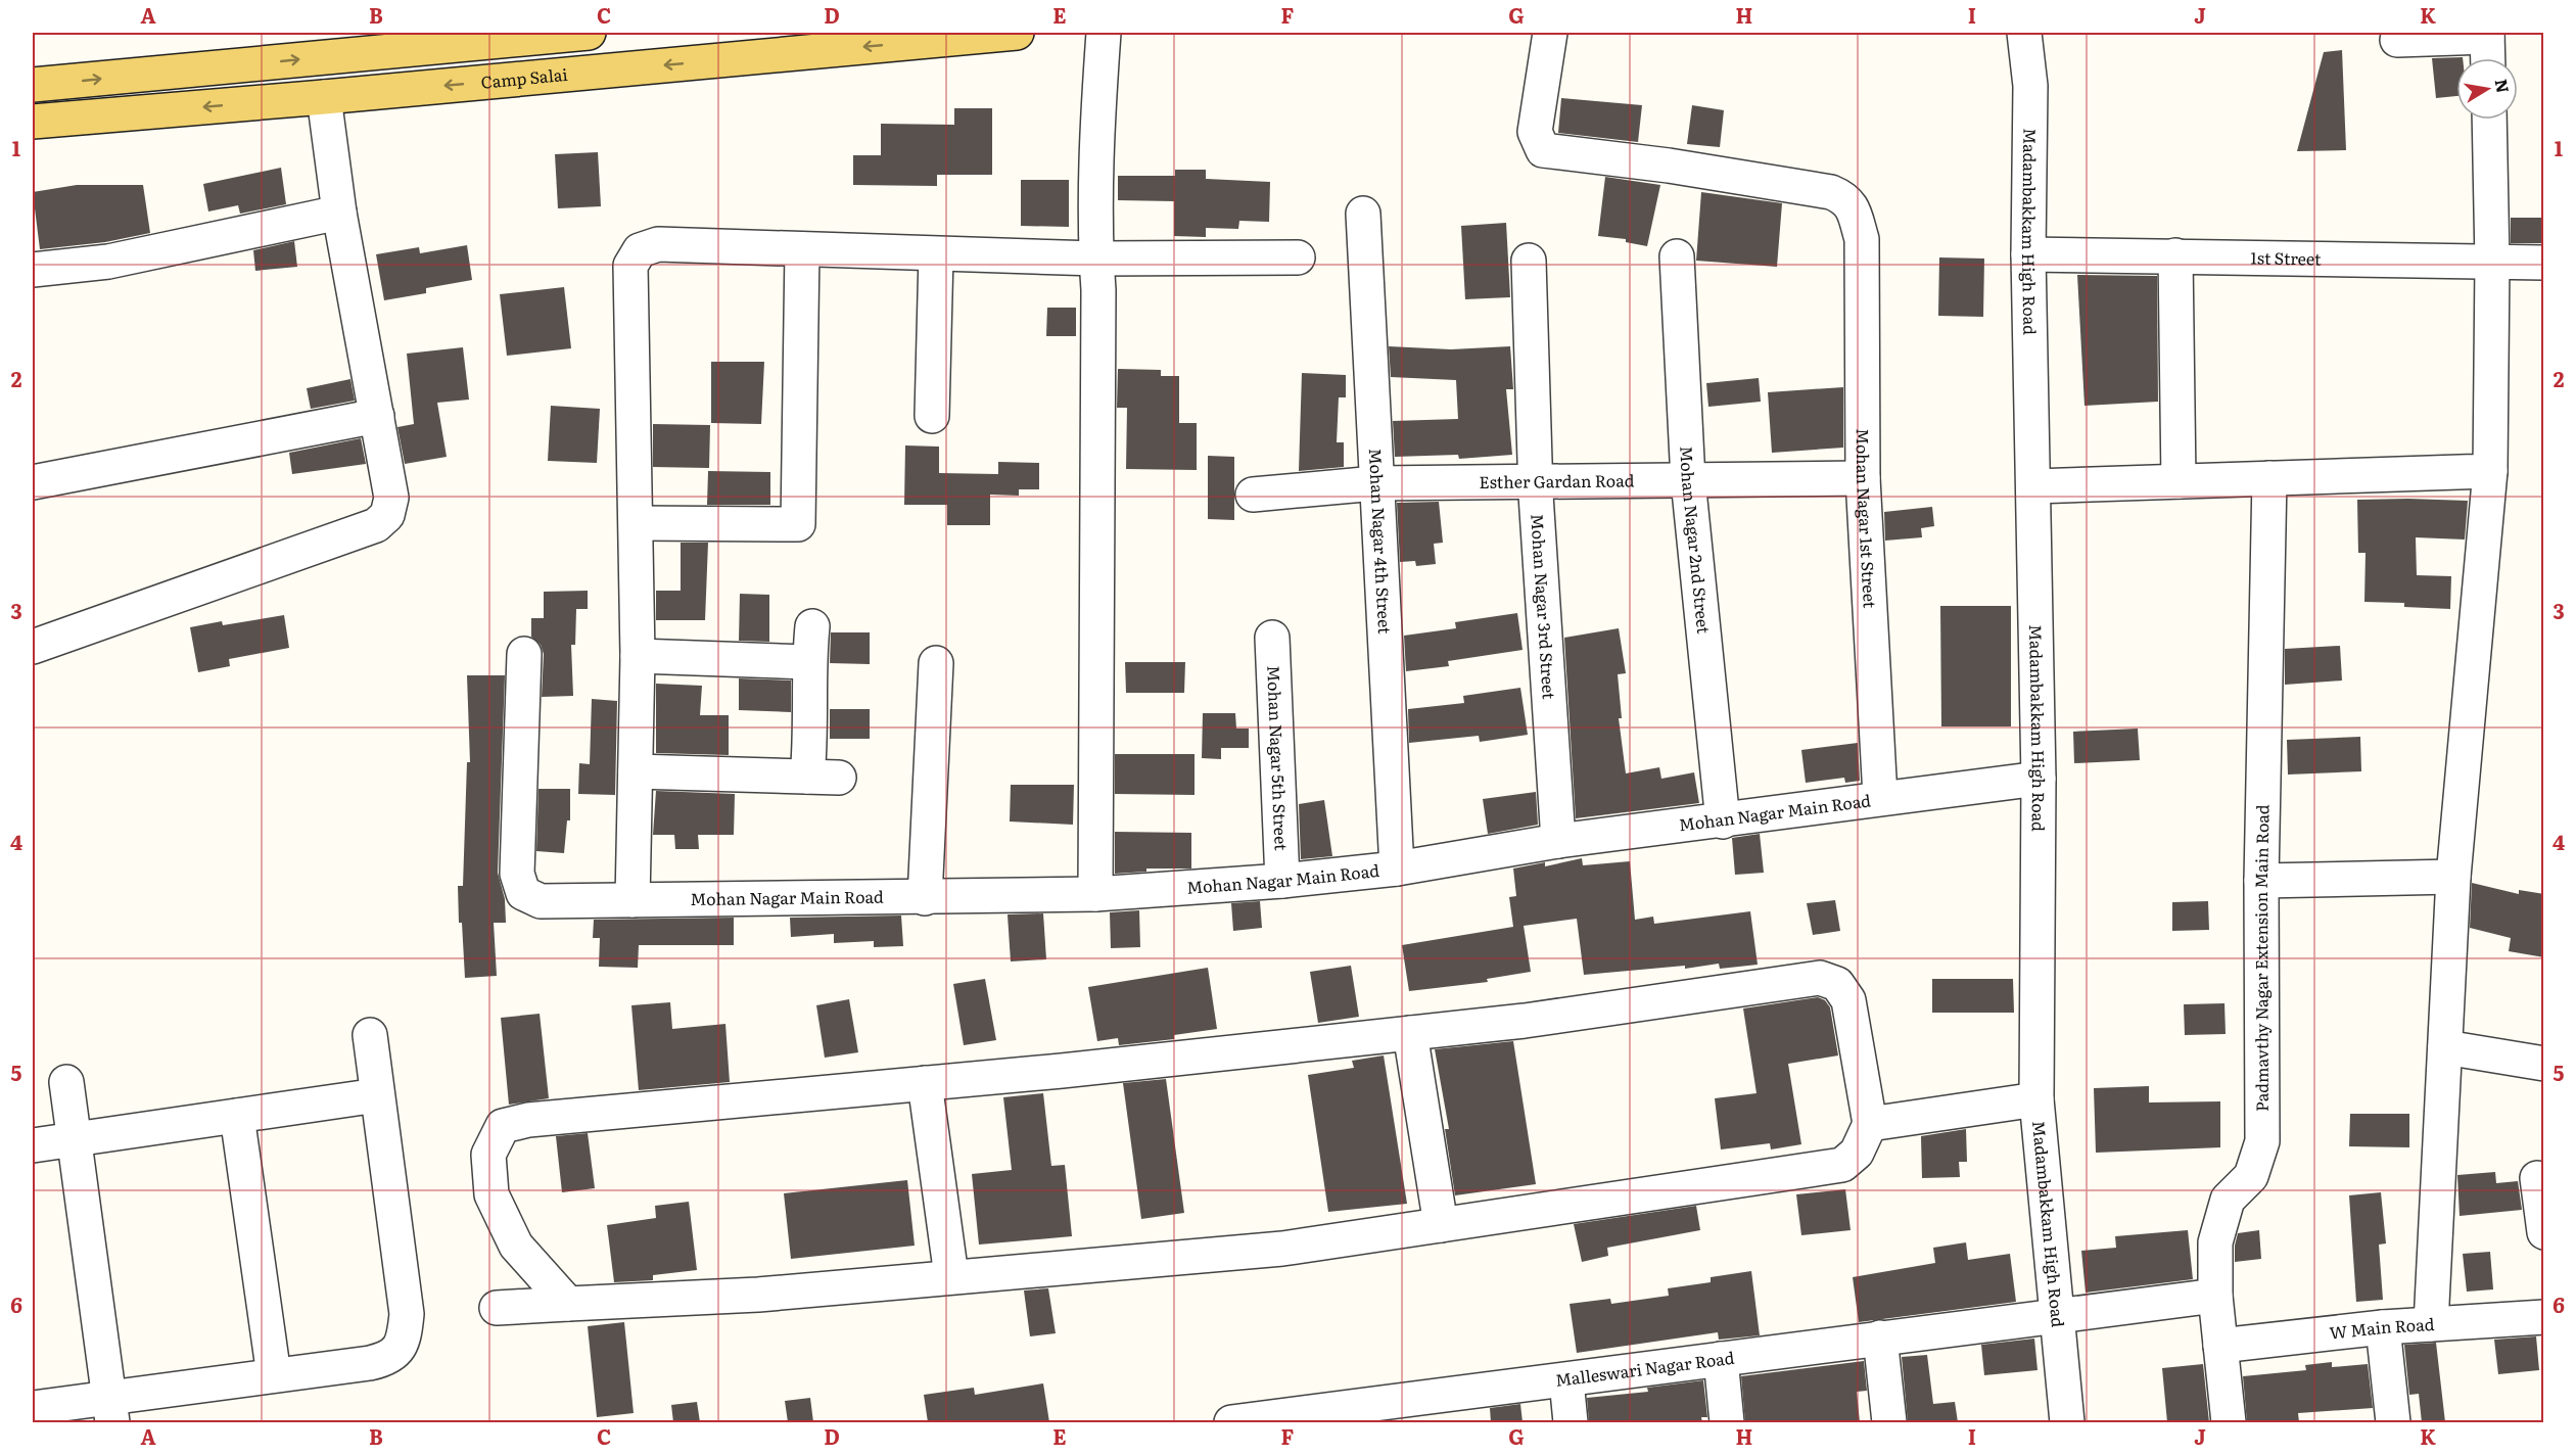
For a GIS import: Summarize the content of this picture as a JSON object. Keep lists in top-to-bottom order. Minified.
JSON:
{"streets":{"main road":["Camp Salai"],"street":["Madambakkam High Road","1st Street","Esther Gardan Road","Mohan Nagar 1st Street","Mohan Nagar 2nd Street","Mohan Nagar 4th Street","Mohan Nagar 3rd Street","Mohan Nagar 5th Street","Mohan Nagar Main Road","Padmavthy Nagar Extension Main Road","W Main Road","Malleswari Nagar Road"]},"crossings":[["Madambakkam High Road","1st Street"],["Madambakkam High Road","Mohan Nagar Main Road"],["Madambakkam High Road","Malleswari Nagar Road"],["Esther Gardan Road","Mohan Nagar 1st Street"],["Esther Gardan Road","Mohan Nagar 2nd Street"],["Esther Gardan Road","Mohan Nagar 4th Street"],["Esther Gardan Road","Mohan Nagar 3rd Street"],["Mohan Nagar 1st Street","Mohan Nagar Main Road"],["Mohan Nagar 2nd Street","Mohan Nagar Main Road"],["Mohan Nagar 4th Street","Mohan Nagar Main Road"],["Mohan Nagar 3rd Street","Mohan Nagar Main Road"],["Mohan Nagar 5th Street","Mohan Nagar Main Road"],["Padmavthy Nagar Extension Main Road","W Main Road"],["Padmavthy Nagar Extension Main Road","Malleswari Nagar Road"]],"north":"right","grid":{"columns":["A","B","C","D","E","F","G","H","I","J","K"],"rows":["1","2","3","4","5","6"]}}
